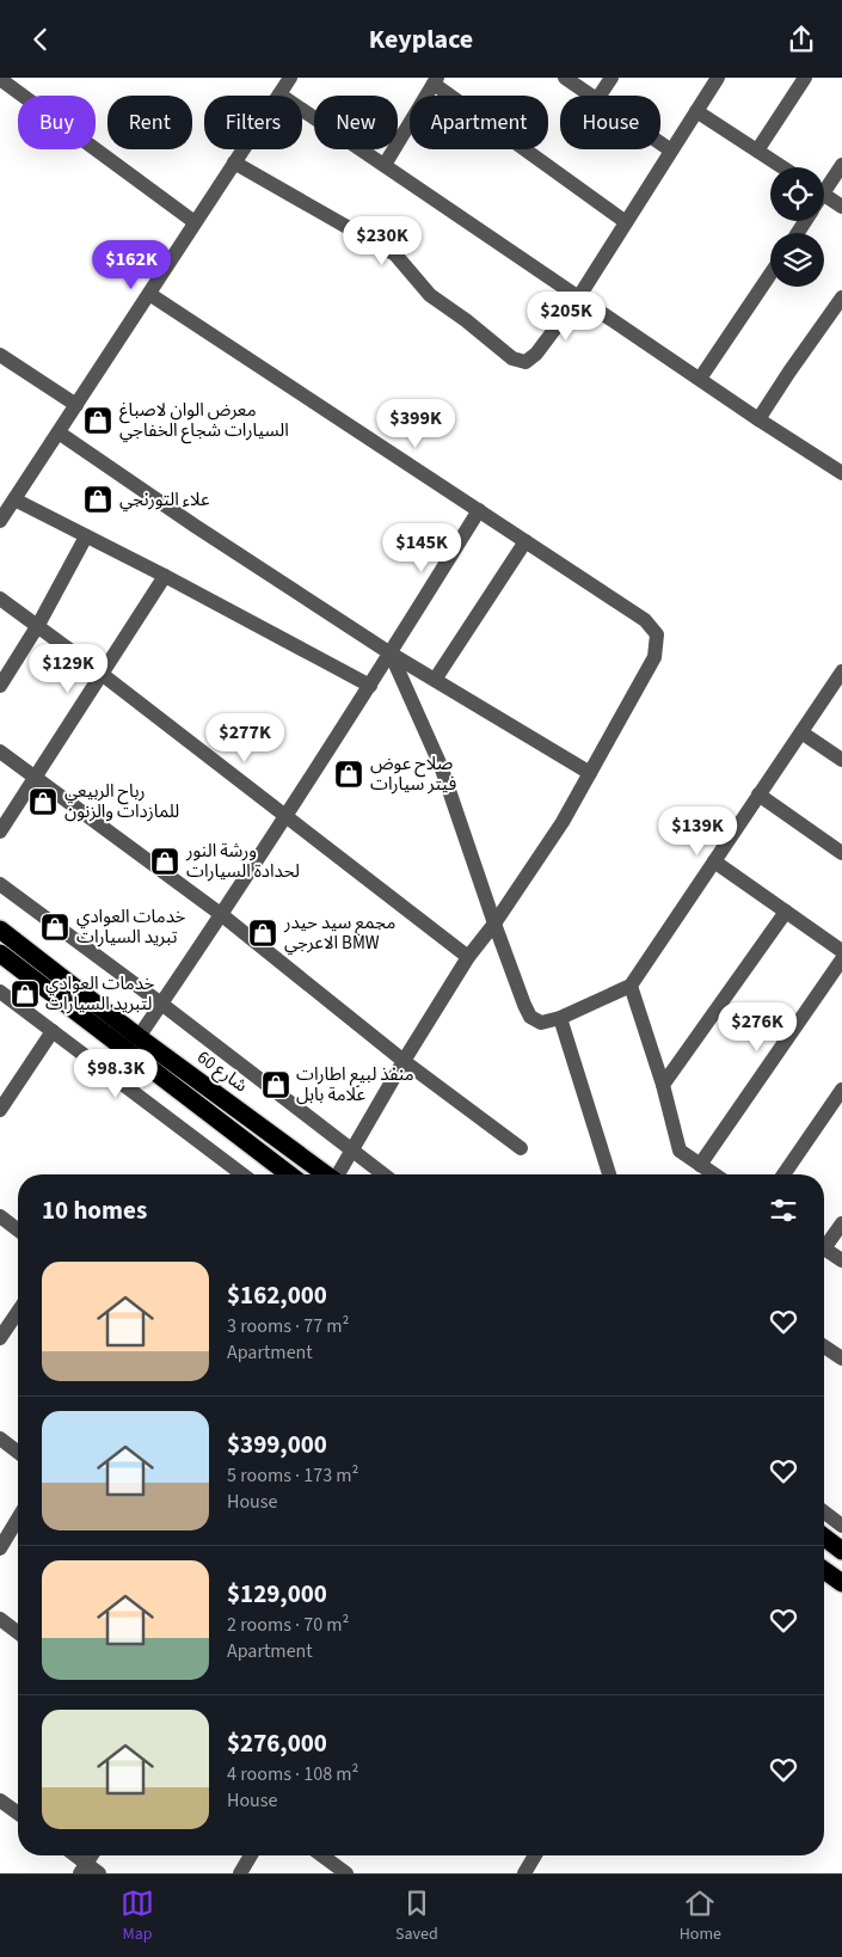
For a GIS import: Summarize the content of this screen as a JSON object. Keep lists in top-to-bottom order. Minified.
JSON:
{"streets":{"highway":["شارع 60"]},"places":{"shop":["معرض الوان لاصباغ السيارات شجاع الخفاجي","علاء التورنجي","صلاح عوض فيتر سيارات","رباح الربيعي للمازدات والزنون","ورشة النور لحدادة السيارات","خدمات العوادي تبريد السيارات","مجمع سيد حيدر الاعرجي BMW","خدمات العوادي لتبريد السيارات","منفذ لبيع اطارات علامة بابل"]},"page":{"header":"Keyplace","chip":["Buy","Rent","Filters","New","Apartment","House"],"price":["$230K","$162K","$205K","$399K","$145K","$129K","$277K","$139K","$276K","$98.3K"],"heading":"10 homes","list":[{"name":"$162,000","note":"3 rooms · 77 m² · Apartment"},{"name":"$399,000","note":"5 rooms · 173 m² · House"},{"name":"$129,000","note":"2 rooms · 70 m² · Apartment"},{"name":"$276,000","note":"4 rooms · 108 m² · House"}],"tabs":["Map","Saved","Home"]}}
